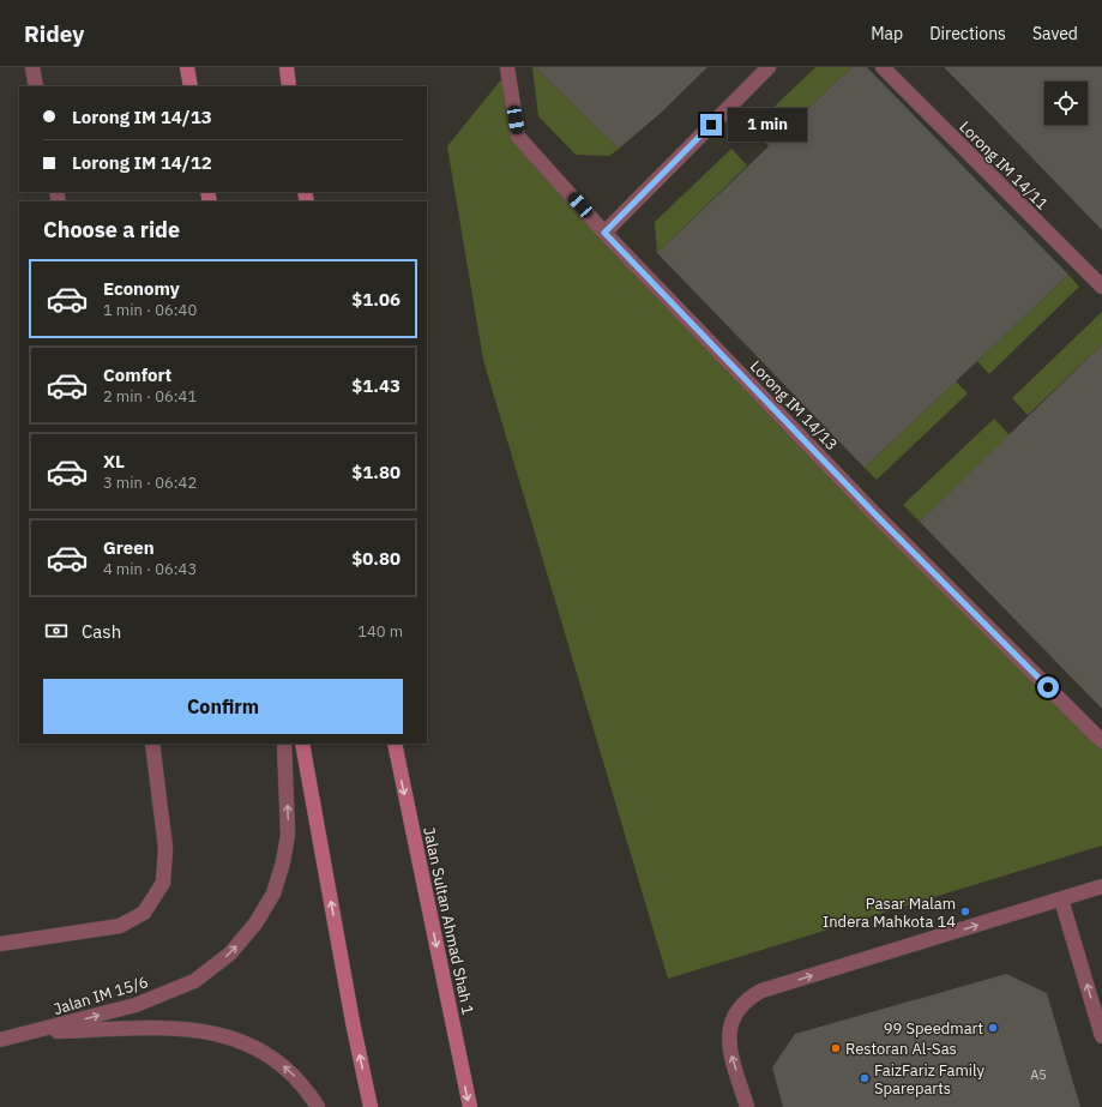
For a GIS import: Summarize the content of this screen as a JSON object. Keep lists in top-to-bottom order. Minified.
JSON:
{"streets":{"main road":["Jalan Sultan Ahmad Shah 1"],"street":["Lorong IM 14/11","Lorong IM 14/13","Jalan IM 15/6"]},"places":["Pasar Malam Indera Mahkota 14","99 Speedmart","Restoran Al-Sas","FaizFariz Family Spareparts"],"house_numbers":["A5"],"page":{"header":"Ridey","nav":["Map","Directions","Saved"],"banner":["Lorong IM 14/13","Lorong IM 14/12"],"bubble":"1 min","heading":"Choose a ride","list":[{"name":"Economy","note":"1 min · 06:40","value":"$1.06"},{"name":"Comfort","note":"2 min · 06:41","value":"$1.43"},{"name":"XL","note":"3 min · 06:42","value":"$1.80"},{"name":"Green","note":"4 min · 06:43","value":"$0.80"}],"pay":["Cash","140 m"],"buttons":"Confirm"}}
